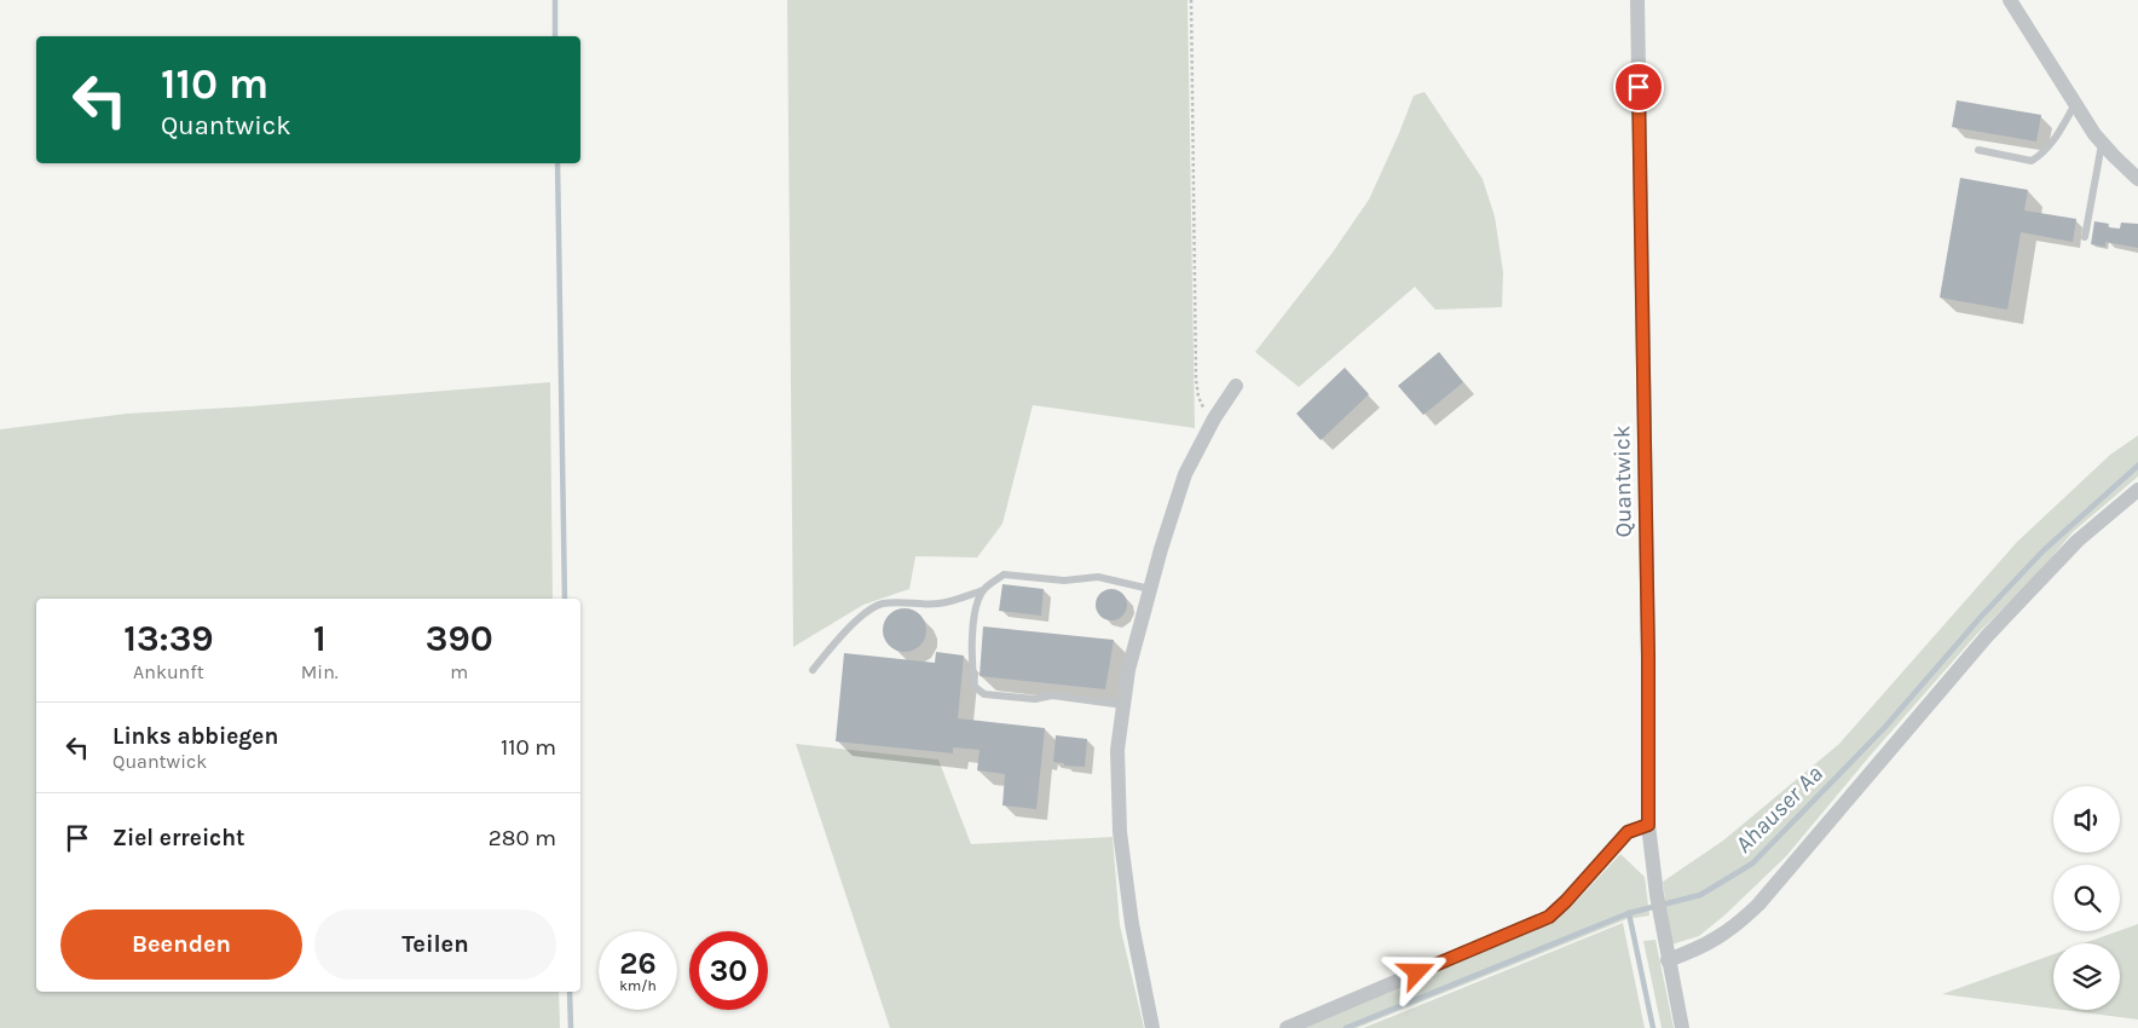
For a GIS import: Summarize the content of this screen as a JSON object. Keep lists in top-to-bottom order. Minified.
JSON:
{"streets":{"street":["Quantwick"]},"water":["Ahauser Aa"],"page":{"turn":["110 m","Quantwick"],"eta":["13:39","Ankunft","1","Min.","390","m"],"list":[{"name":"Links abbiegen","note":"Quantwick","value":"110 m"},{"name":"Ziel erreicht","value":"280 m"}],"buttons":["Beenden","Teilen"],"speed":"26 km/h","limit":"30"}}
